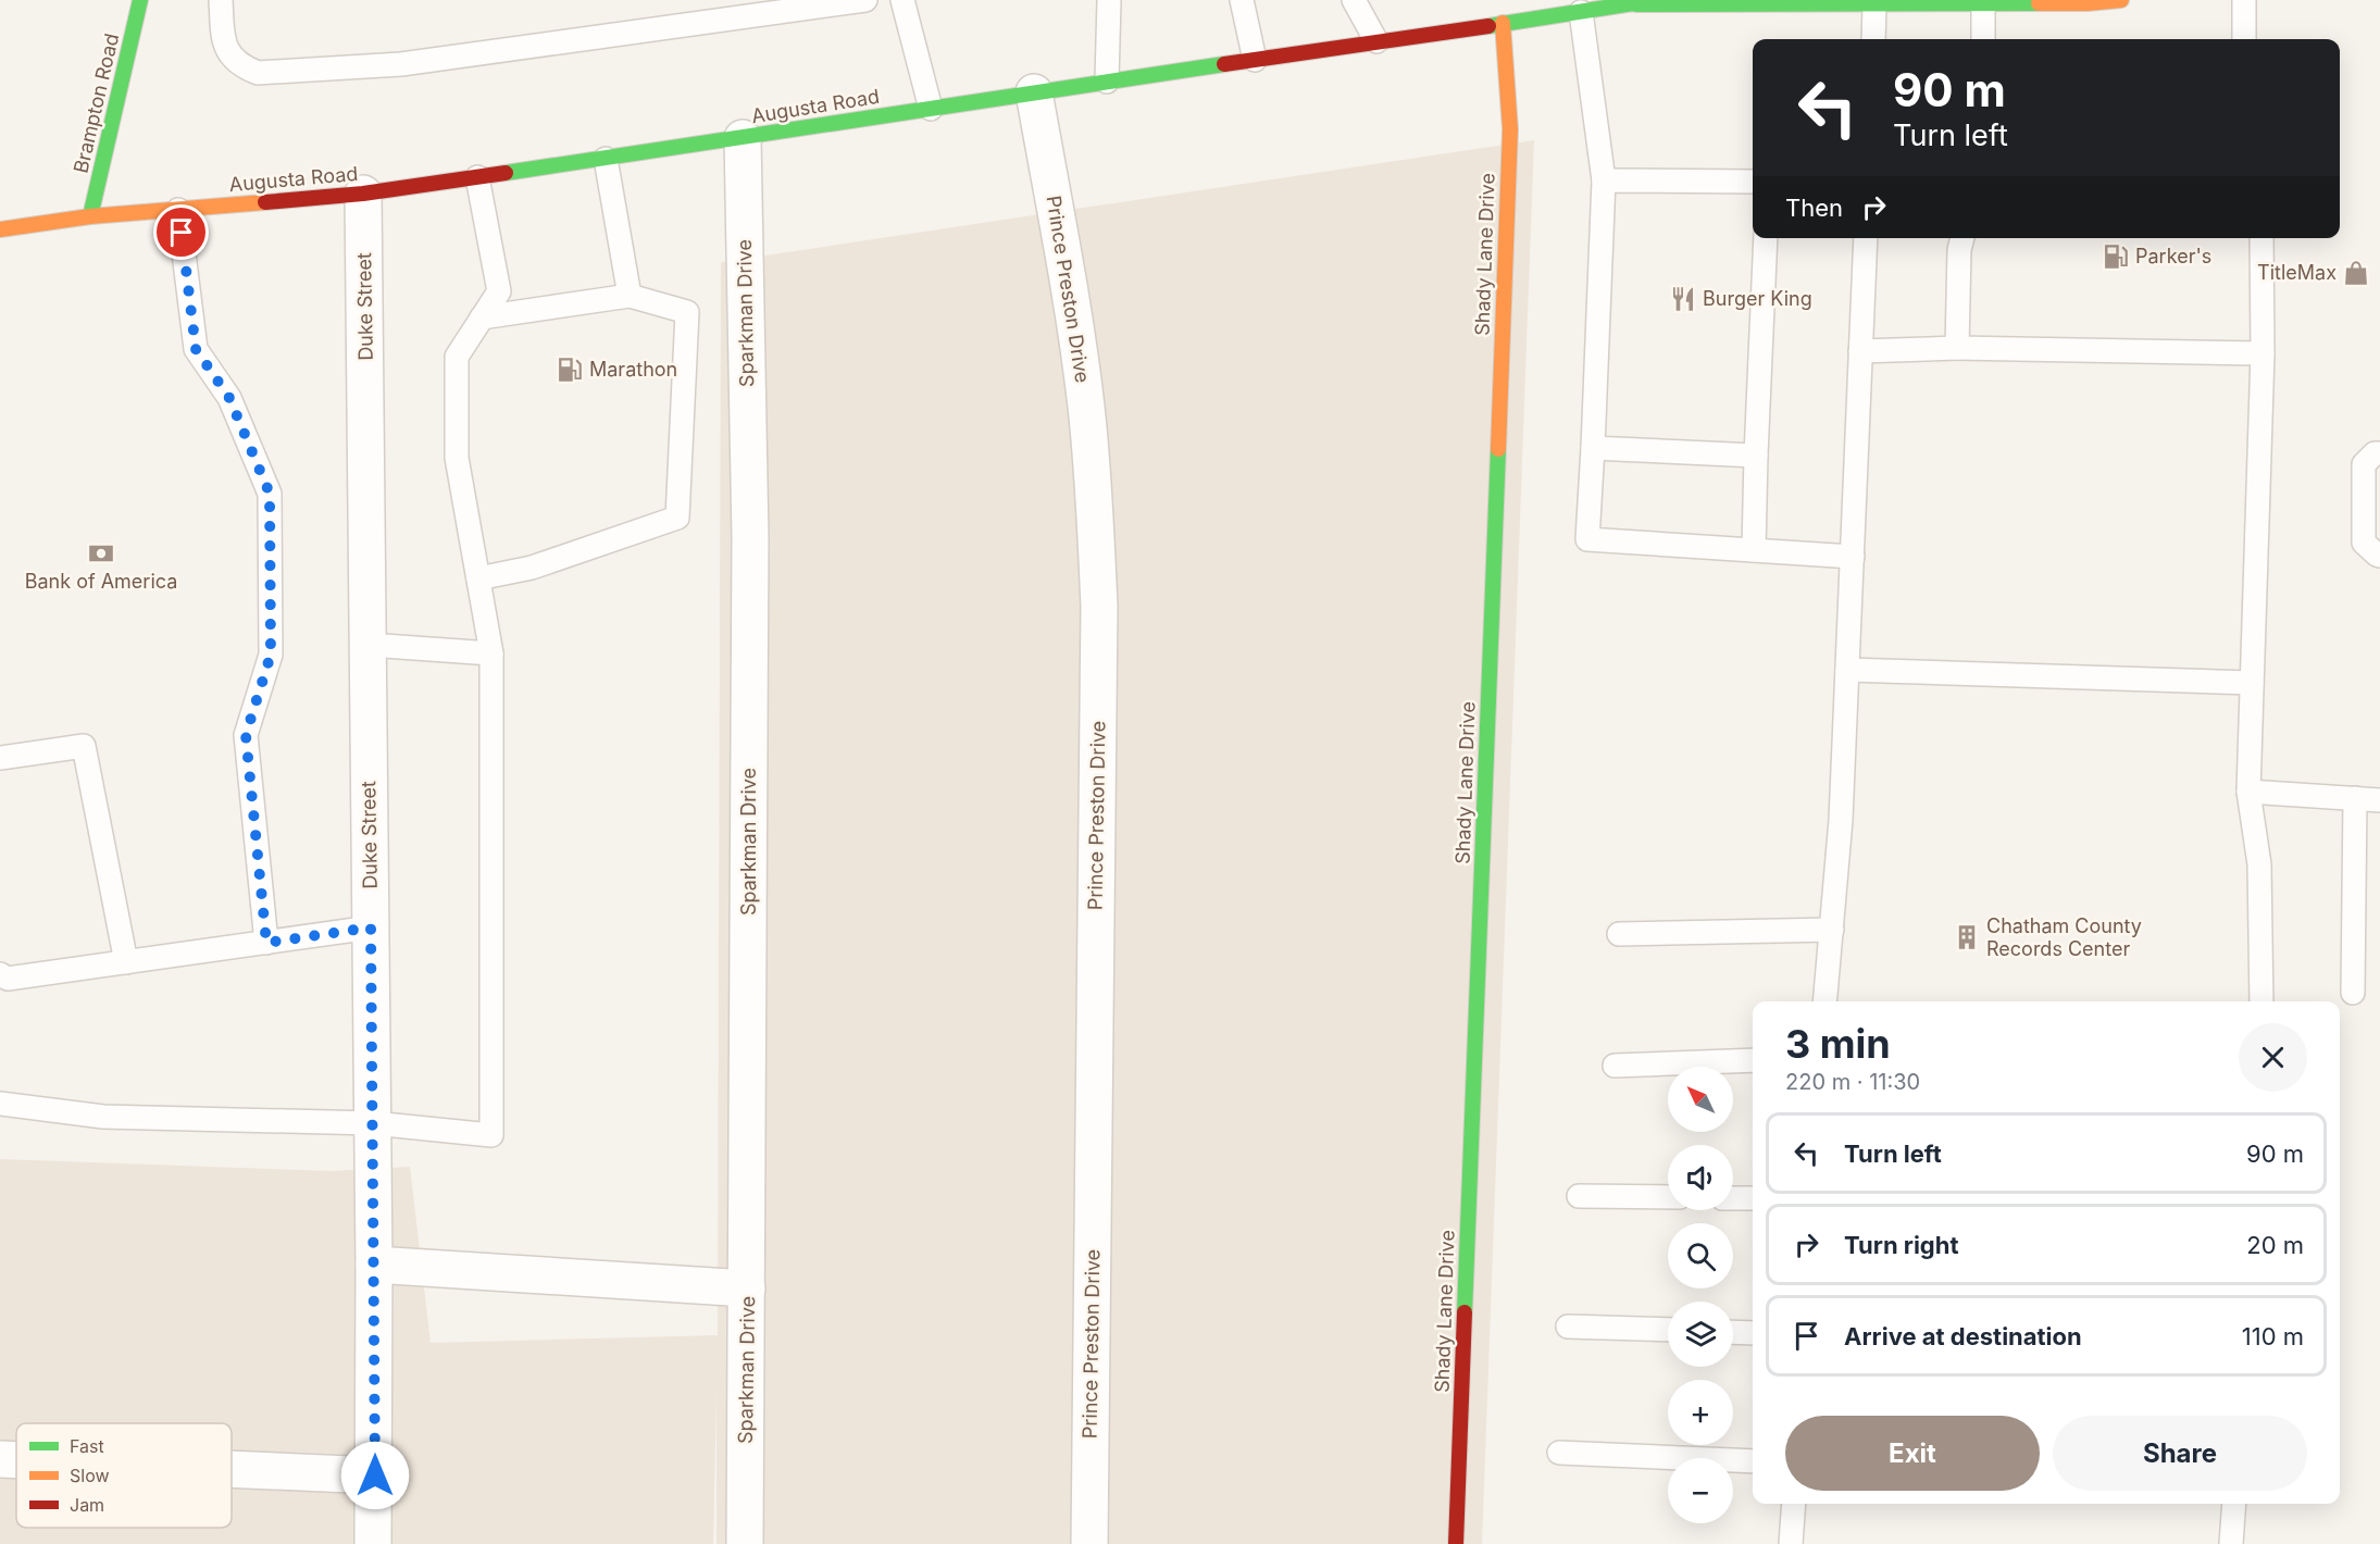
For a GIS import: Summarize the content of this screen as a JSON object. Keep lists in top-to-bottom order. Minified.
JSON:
{"streets":{"main road":["Brampton Road","Augusta Road","Shady Lane Drive"],"street":["Prince Preston Drive","Duke Street","Sparkman Drive"]},"crossings":[["Brampton Road","Augusta Road"],["Augusta Road","Shady Lane Drive"],["Augusta Road","Prince Preston Drive"],["Augusta Road","Duke Street"],["Augusta Road","Sparkman Drive"]],"places":{"fuel station":["Parker's","Marathon"],"shop":["TitleMax"],"restaurant":["Burger King"],"bank":["Bank of America"],"building":["Chatham County Records Center"]},"legend":["Fast","Slow","Jam"],"north":"top left","page":{"turn":["90 m","Turn left"],"then":"Then","heading":["3 min","220 m · 11:30"],"map_buttons":["+","−"],"list":[{"name":"Turn left","value":"90 m"},{"name":"Turn right","value":"20 m"},{"name":"Arrive at destination","value":"110 m"}],"buttons":["Exit","Share"]}}
